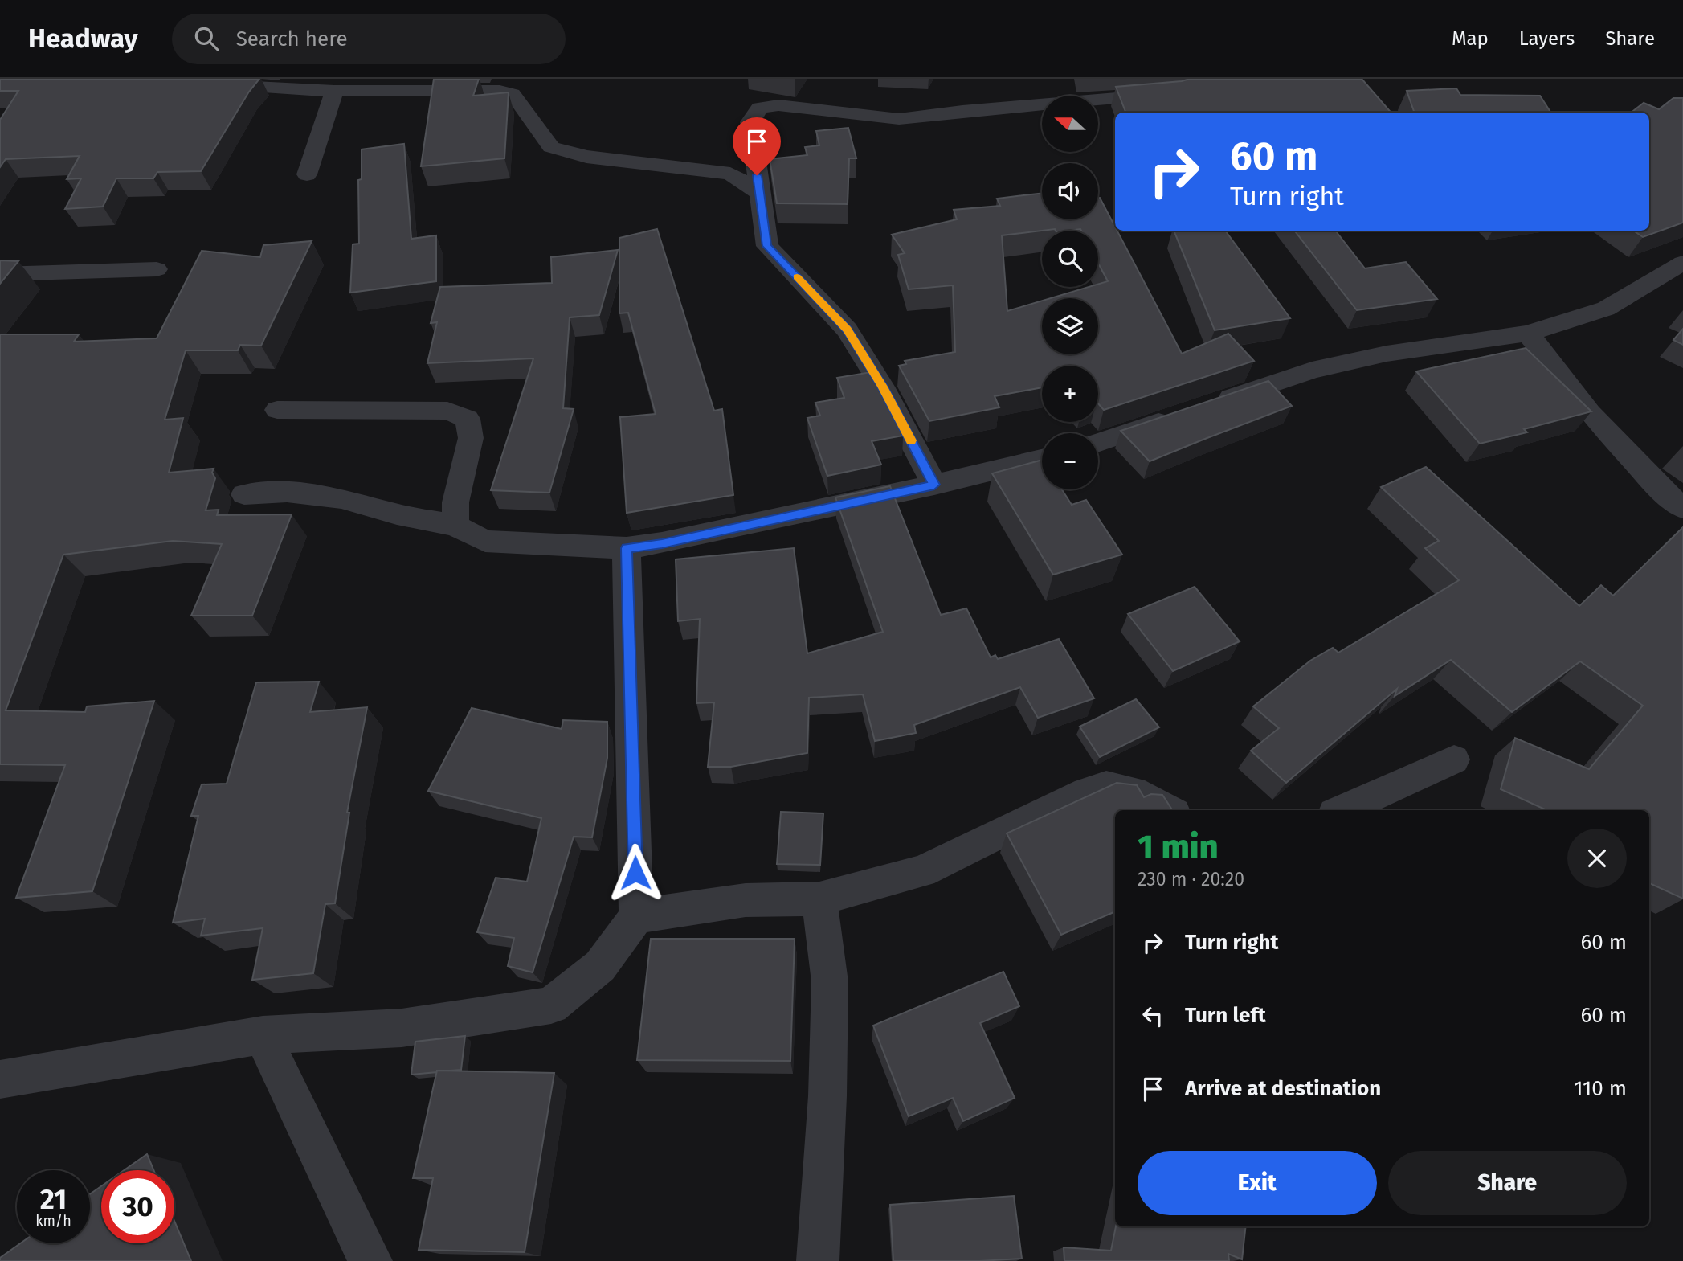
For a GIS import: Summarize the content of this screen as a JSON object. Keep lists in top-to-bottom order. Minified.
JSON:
{"north":"left","page":{"header":"Headway","search":"Search here","nav":["Map","Layers","Share"],"map_buttons":["+","−"],"turn":["60 m","Turn right"],"heading":["1 min","230 m · 20:20"],"list":[{"name":"Turn right","value":"60 m"},{"name":"Turn left","value":"60 m"},{"name":"Arrive at destination","value":"110 m"}],"buttons":["Exit","Share"],"speed":"21 km/h","limit":"30"}}
